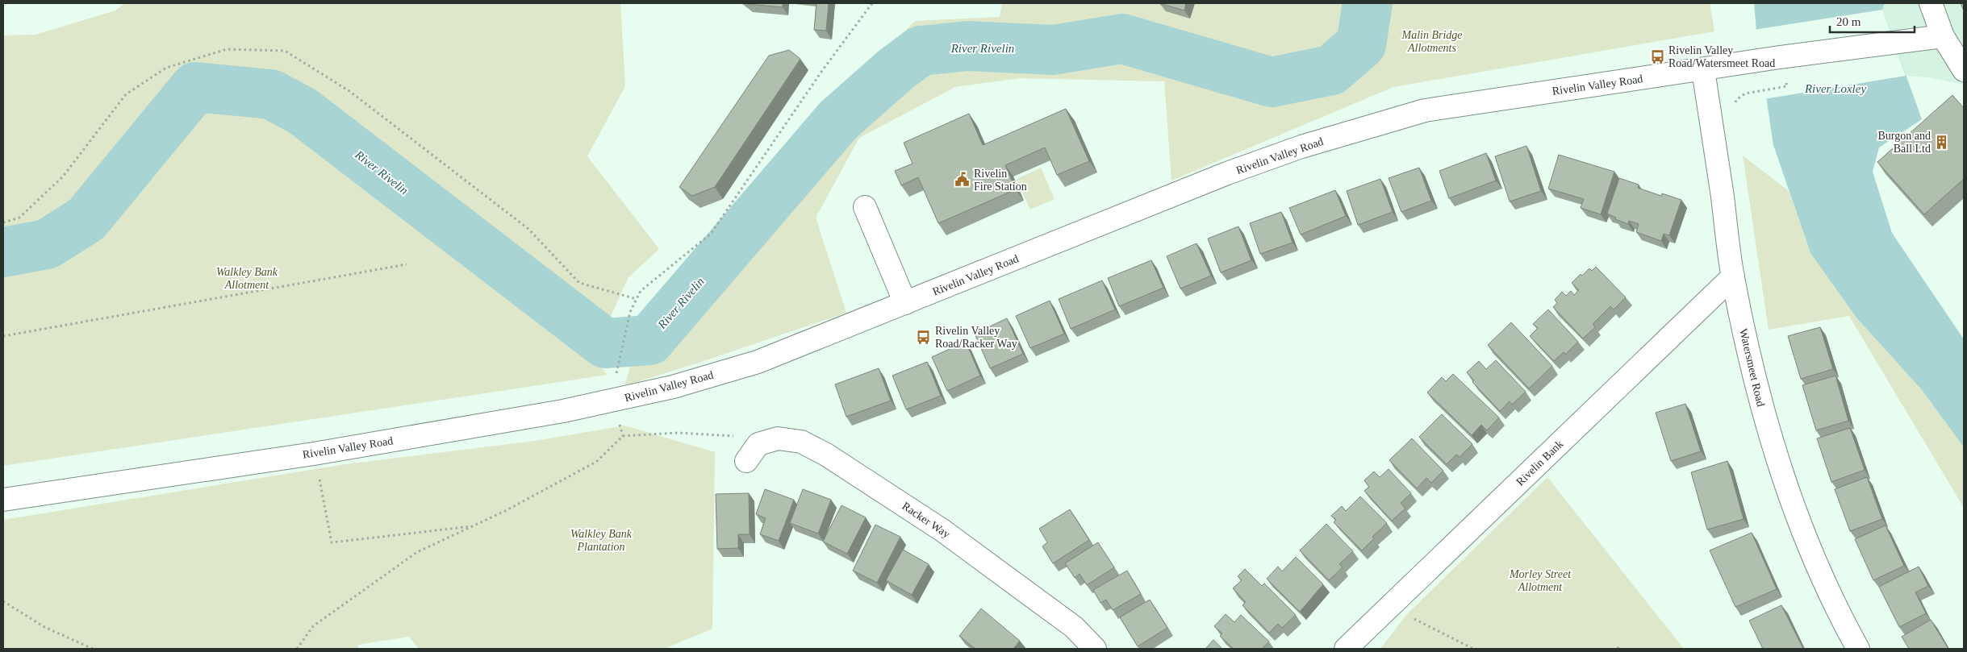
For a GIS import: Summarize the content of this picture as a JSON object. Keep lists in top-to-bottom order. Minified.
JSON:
{"streets":{"main road":["Rivelin Valley Road","Watersmeet Road","Rivelin Bank","Racker Way"]},"crossings":[["Rivelin Valley Road","Watersmeet Road"],["Watersmeet Road","Rivelin Bank"]],"water":["River Rivelin","River Loxley"],"parks":["Malin Bridge Allotments","Walkley Bank Allotment","Walkley Bank Plantation","Morley Street Allotment"],"places":{"bus stop":["Rivelin Valley Road/Watersmeet Road","Rivelin Valley Road/Racker Way"],"building":["Burgon and Ball Ltd"],"public building":["Rivelin Fire Station"]},"scale_bar":"20 m"}
